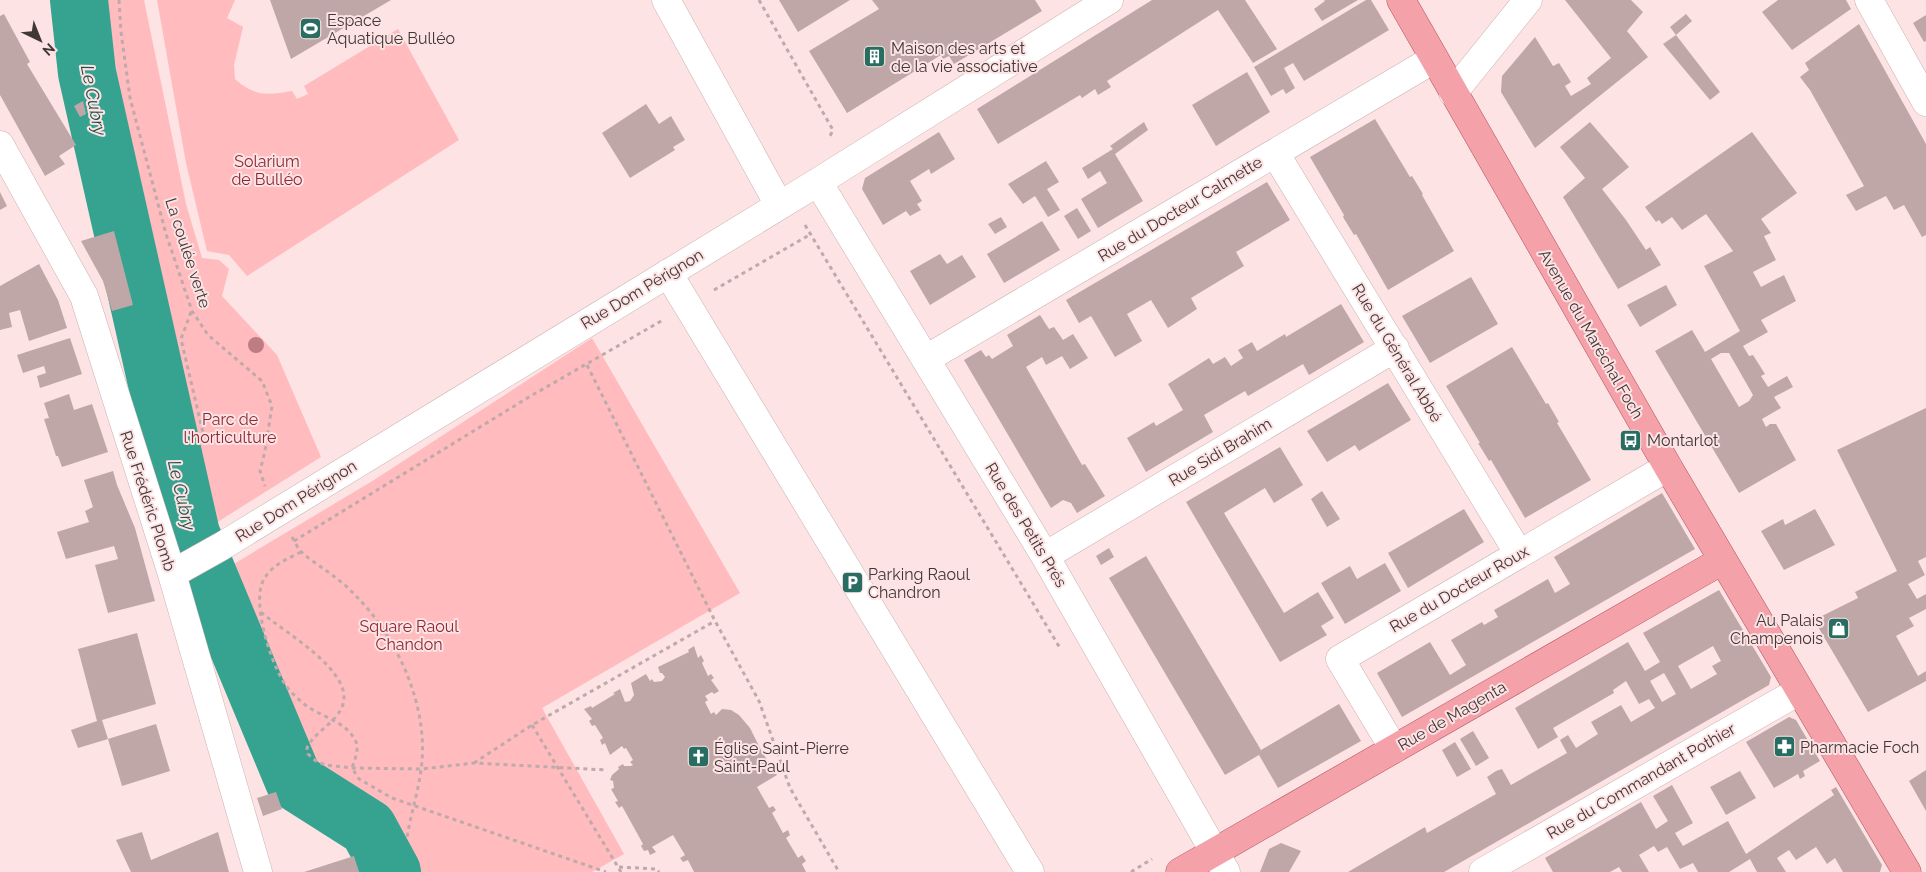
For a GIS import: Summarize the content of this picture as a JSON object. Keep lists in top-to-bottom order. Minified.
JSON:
{"streets":{"main road":["Avenue du Maréchal Foch","Rue de Magenta"],"street":["Rue du Docteur Calmette","Rue Dom Pérignon","Rue du Général Abbé","Rue Sidi Brahim","Rue Frédéric Plomb","Rue des Petits Prés","Rue du Docteur Roux","Rue du Commandant Pothier"],"path":["La coulée verte"]},"crossings":[["Rue du Docteur Calmette","Avenue du Maréchal Foch"],["Rue du Docteur Calmette","Rue du Général Abbé"],["Rue du Docteur Calmette","Rue des Petits Prés"],["La coulée verte","Rue Dom Pérignon"],["Rue Dom Pérignon","Rue Frédéric Plomb"],["Rue Dom Pérignon","Rue des Petits Prés"],["Avenue du Maréchal Foch","Rue du Docteur Roux"],["Avenue du Maréchal Foch","Rue de Magenta"],["Avenue du Maréchal Foch","Rue du Commandant Pothier"],["Rue du Général Abbé","Rue Sidi Brahim"],["Rue du Général Abbé","Rue du Docteur Roux"],["Rue Sidi Brahim","Rue des Petits Prés"],["Rue des Petits Prés","Rue de Magenta"],["Rue du Docteur Roux","Rue de Magenta"]],"water":["Le Cubry"],"parks":["Solarium de Bulléo","Parc de l'horticulture","Square Raoul Chandon"],"places":{"sports":["Espace Aquatique Bulléo"],"building":["Maison des arts et de la vie associative"],"bus stop":["Montarlot"],"parking":["Parking Raoul Chandron"],"shop":["Au Palais Champenois"],"pharmacy":["Pharmacie Foch"],"church":["Église Saint-Pierre Saint-Paul"]},"north":"bottom right"}
